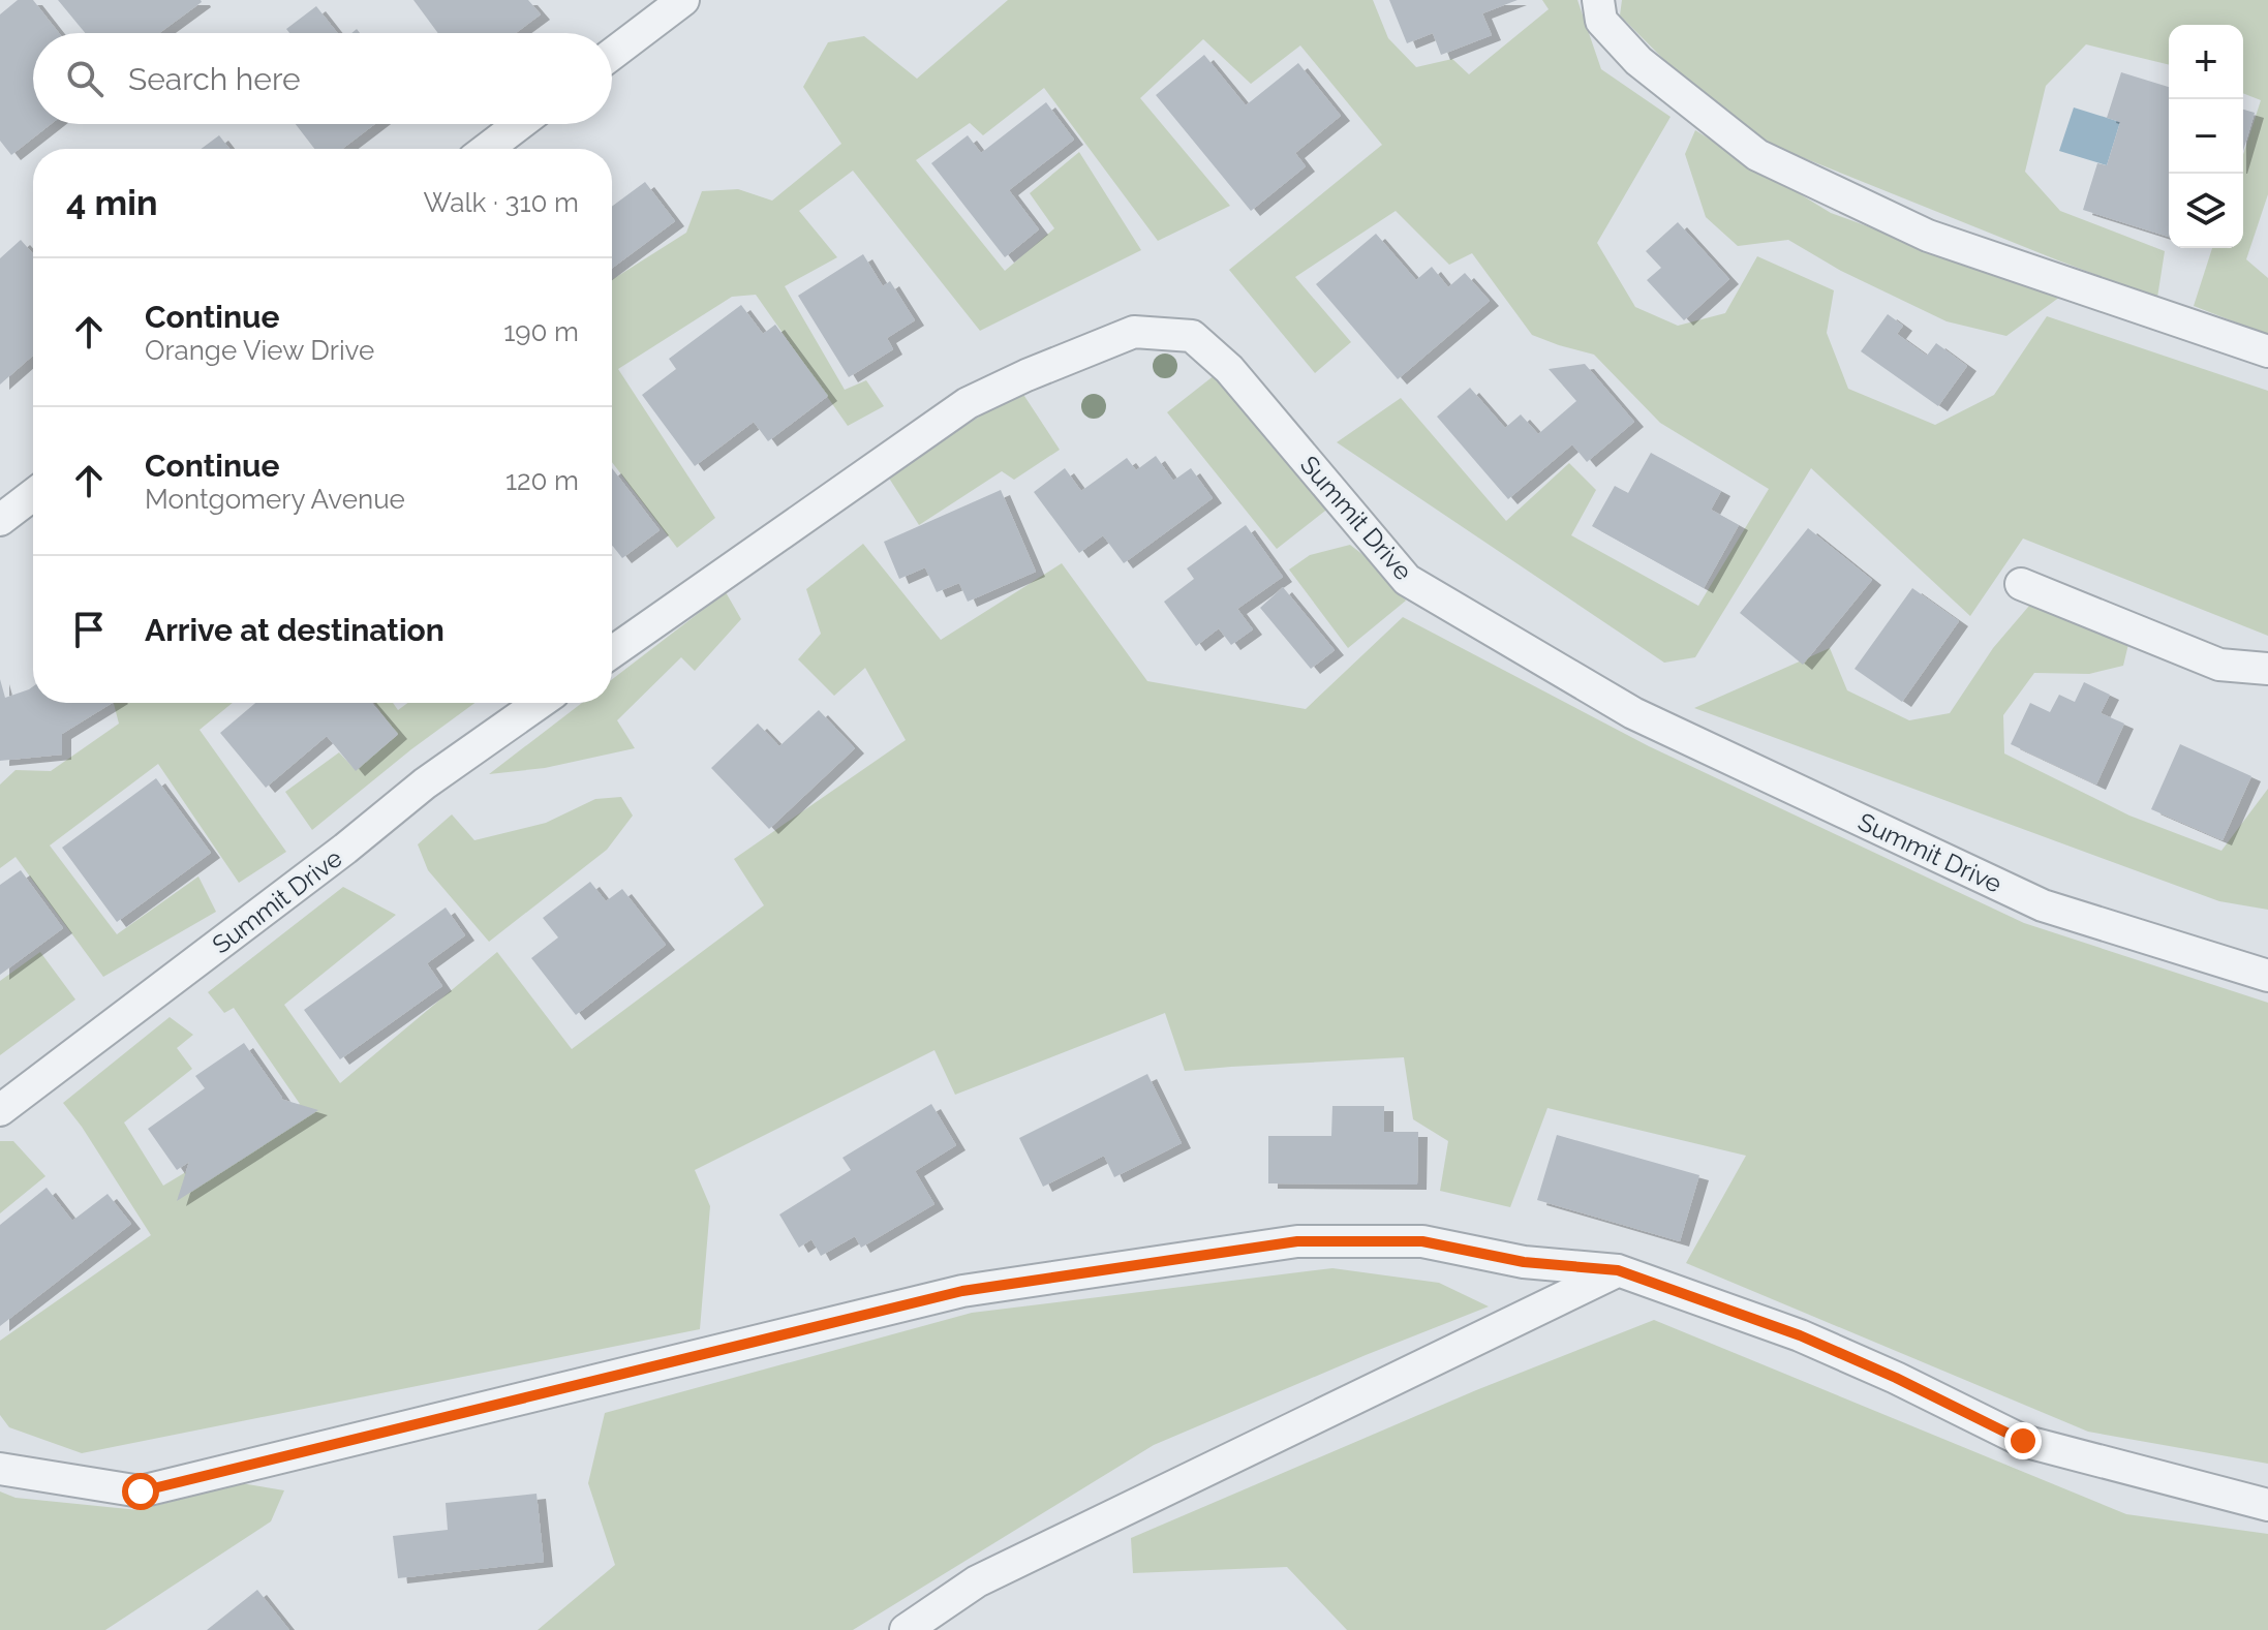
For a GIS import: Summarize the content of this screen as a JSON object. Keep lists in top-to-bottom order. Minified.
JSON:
{"streets":{"street":["Summit Drive"]},"page":{"map_buttons":["+","−"],"search":"Search here","heading":["4 min","Walk · 310 m"],"list":[["Continue","Orange View Drive","190 m"],["Continue","Montgomery Avenue","120 m"],"Arrive at destination"]}}
